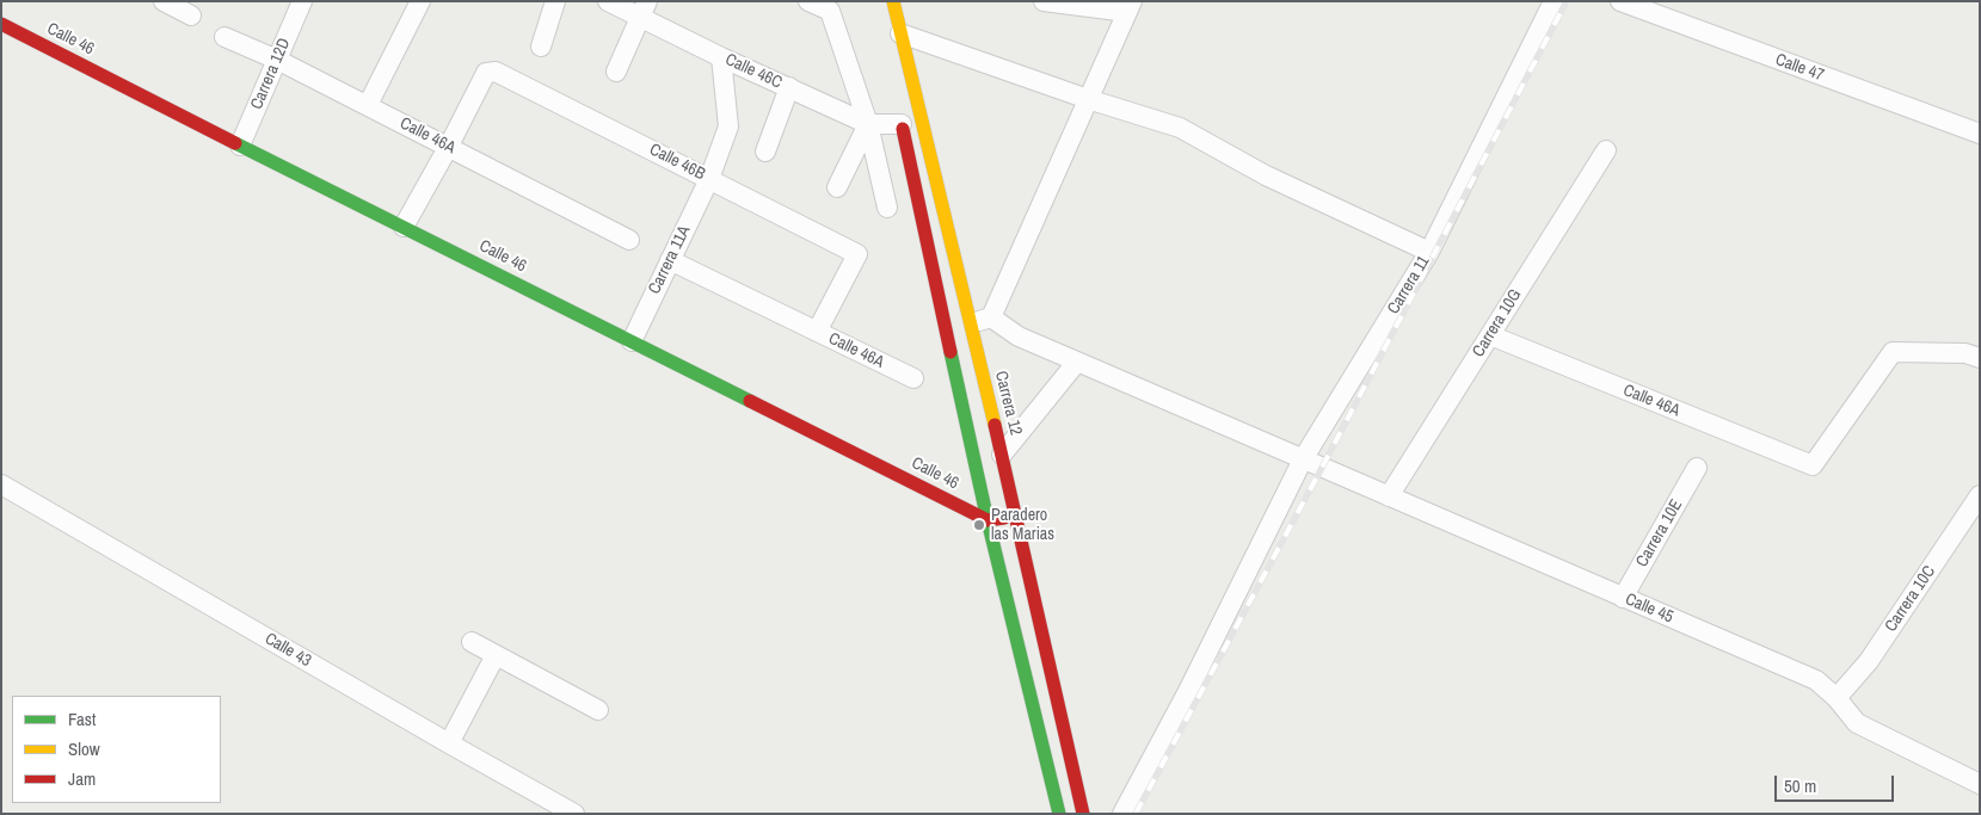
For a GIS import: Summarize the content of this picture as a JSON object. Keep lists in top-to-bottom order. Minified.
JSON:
{"streets":{"main road":["Calle 46","Carrera 12"],"street":["Calle 47","Calle 46C","Carrera 12D","Calle 46A","Calle 46B","Carrera 11A","Carrera 11","Carrera 10G","Carrera 10E","Carrera 10C","Calle 45","Calle 43"]},"crossings":[["Calle 46","Carrera 12D"],["Calle 46","Carrera 11A"],["Calle 46C","Carrera 11A"],["Carrera 12D","Calle 46A"],["Calle 46A","Calle 46B"],["Calle 46A","Carrera 11A"],["Calle 46A","Carrera 10G"],["Calle 46B","Carrera 11A"],["Carrera 11","Calle 45"],["Carrera 10G","Calle 45"],["Carrera 10E","Calle 45"],["Carrera 10C","Calle 45"]],"places":["Paradero las Marias"],"legend":["Fast","Slow","Jam"],"scale_bar":"50 m"}
